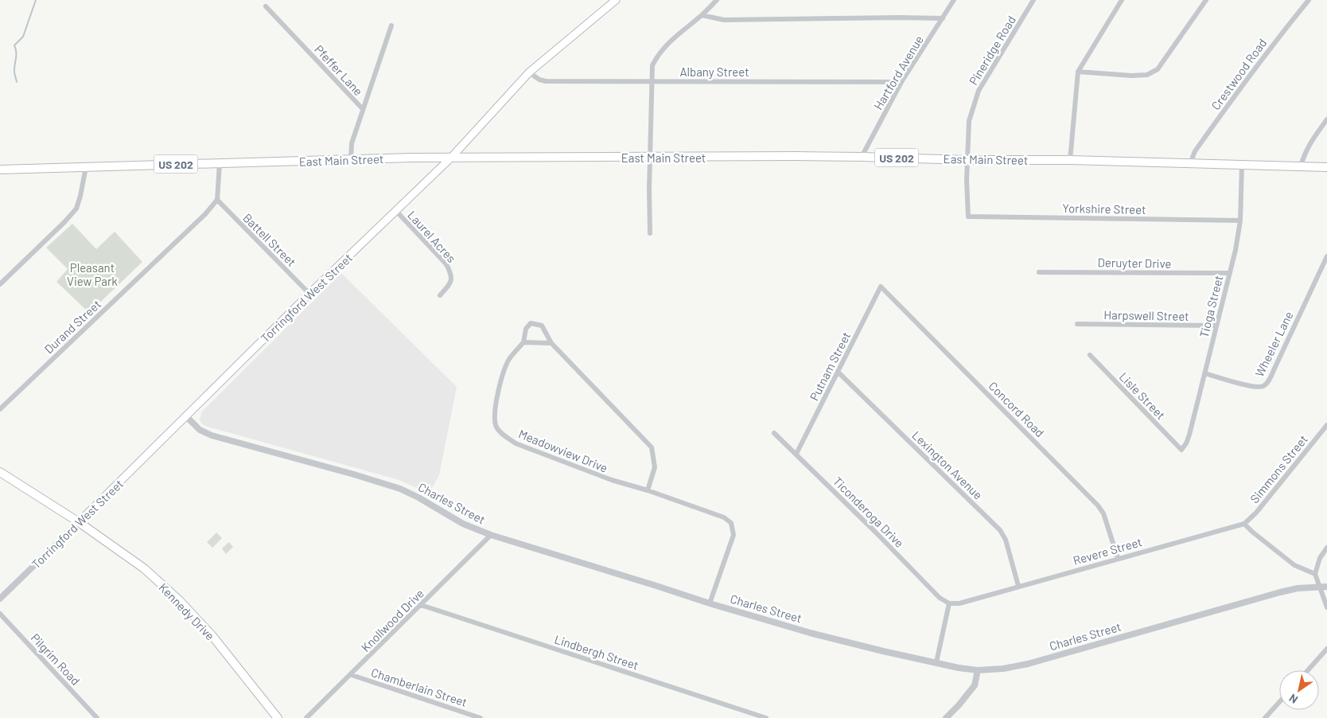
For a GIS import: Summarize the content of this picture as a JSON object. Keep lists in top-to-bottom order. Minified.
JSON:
{"streets":{"main road":["East Main Street","US 202","Torringford West Street","Kennedy Drive"],"street":["Pineridge Road","Pfeffer Lane","Albany Street","Hartford Avenue","Crestwood Road","Yorkshire Street","Laurel Acres","Battell Street","Deruyter Drive","Tioga Street","Harpswell Street","Durand Street","Wheeler Lane","Putnam Street","Lisle Street","Concord Road","Meadowview Drive","Lexington Avenue","Simmons Street","Charles Street","Ticonderoga Drive","Revere Street","Knollwood Drive","Lindbergh Street","Pilgrim Road","Chamberlain Street"]},"crossings":[["Pineridge Road","East Main Street"],["Pineridge Road","Yorkshire Street"],["Pfeffer Lane","East Main Street"],["Albany Street","Hartford Avenue"],["Albany Street","Torringford West Street"],["Hartford Avenue","East Main Street"],["Crestwood Road","East Main Street"],["East Main Street","Yorkshire Street"],["East Main Street","Torringford West Street"],["East Main Street","Tioga Street"],["Yorkshire Street","Tioga Street"],["Laurel Acres","Torringford West Street"],["Battell Street","Torringford West Street"],["Battell Street","Durand Street"],["Deruyter Drive","Tioga Street"],["Torringford West Street","Charles Street"],["Torringford West Street","Kennedy Drive"],["Tioga Street","Harpswell Street"],["Tioga Street","Wheeler Lane"],["Tioga Street","Lisle Street"],["Putnam Street","Concord Road"],["Putnam Street","Lexington Avenue"],["Putnam Street","Ticonderoga Drive"],["Concord Road","Revere Street"],["Meadowview Drive","Charles Street"],["Lexington Avenue","Revere Street"],["Simmons Street","Revere Street"],["Charles Street","Knollwood Drive"],["Ticonderoga Drive","Revere Street"],["Knollwood Drive","Lindbergh Street"],["Knollwood Drive","Chamberlain Street"]],"parks":["Pleasant View Park"],"north":"bottom left"}
